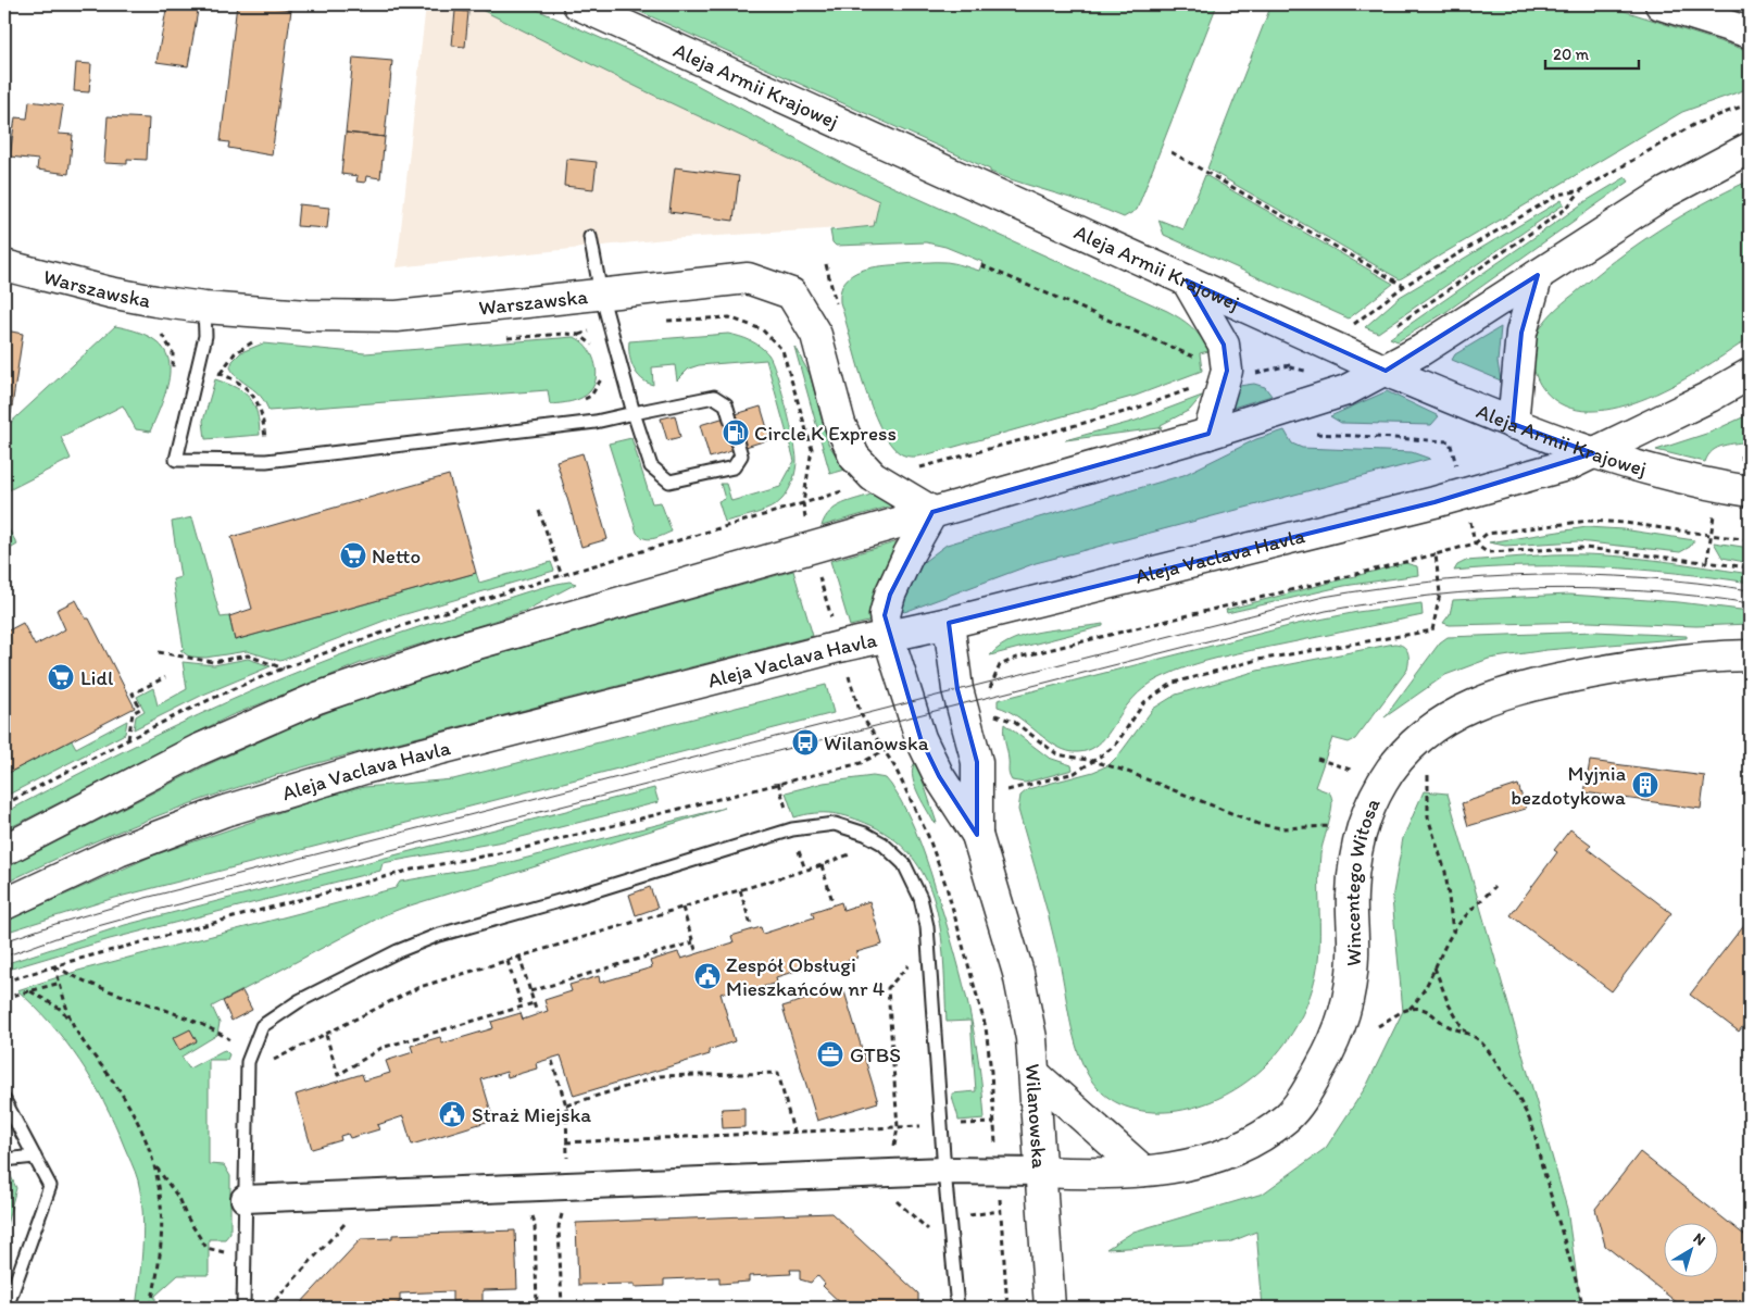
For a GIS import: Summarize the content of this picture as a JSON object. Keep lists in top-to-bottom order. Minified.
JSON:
{"streets":{"main road":["Aleja Armii Krajowej","Warszawska","Aleja Vaclava Havla","Wincentego Witosa","Wilanowska"]},"crossings":[["Aleja Armii Krajowej","Aleja Vaclava Havla"],["Warszawska","Wilanowska"],["Aleja Vaclava Havla","Wilanowska"],["Wincentego Witosa","Wilanowska"]],"places":{"fuel station":["Circle K Express"],"supermarket":["Netto","Lidl"],"bus stop":["Wilanowska"],"building":["Myjnia bezdotykowa"],"public building":["Zespół Obsługi Mieszkańców nr 4","Straż Miejska"],"office":["GTBS"]},"scale_bar":"20 m","north":"top right"}
